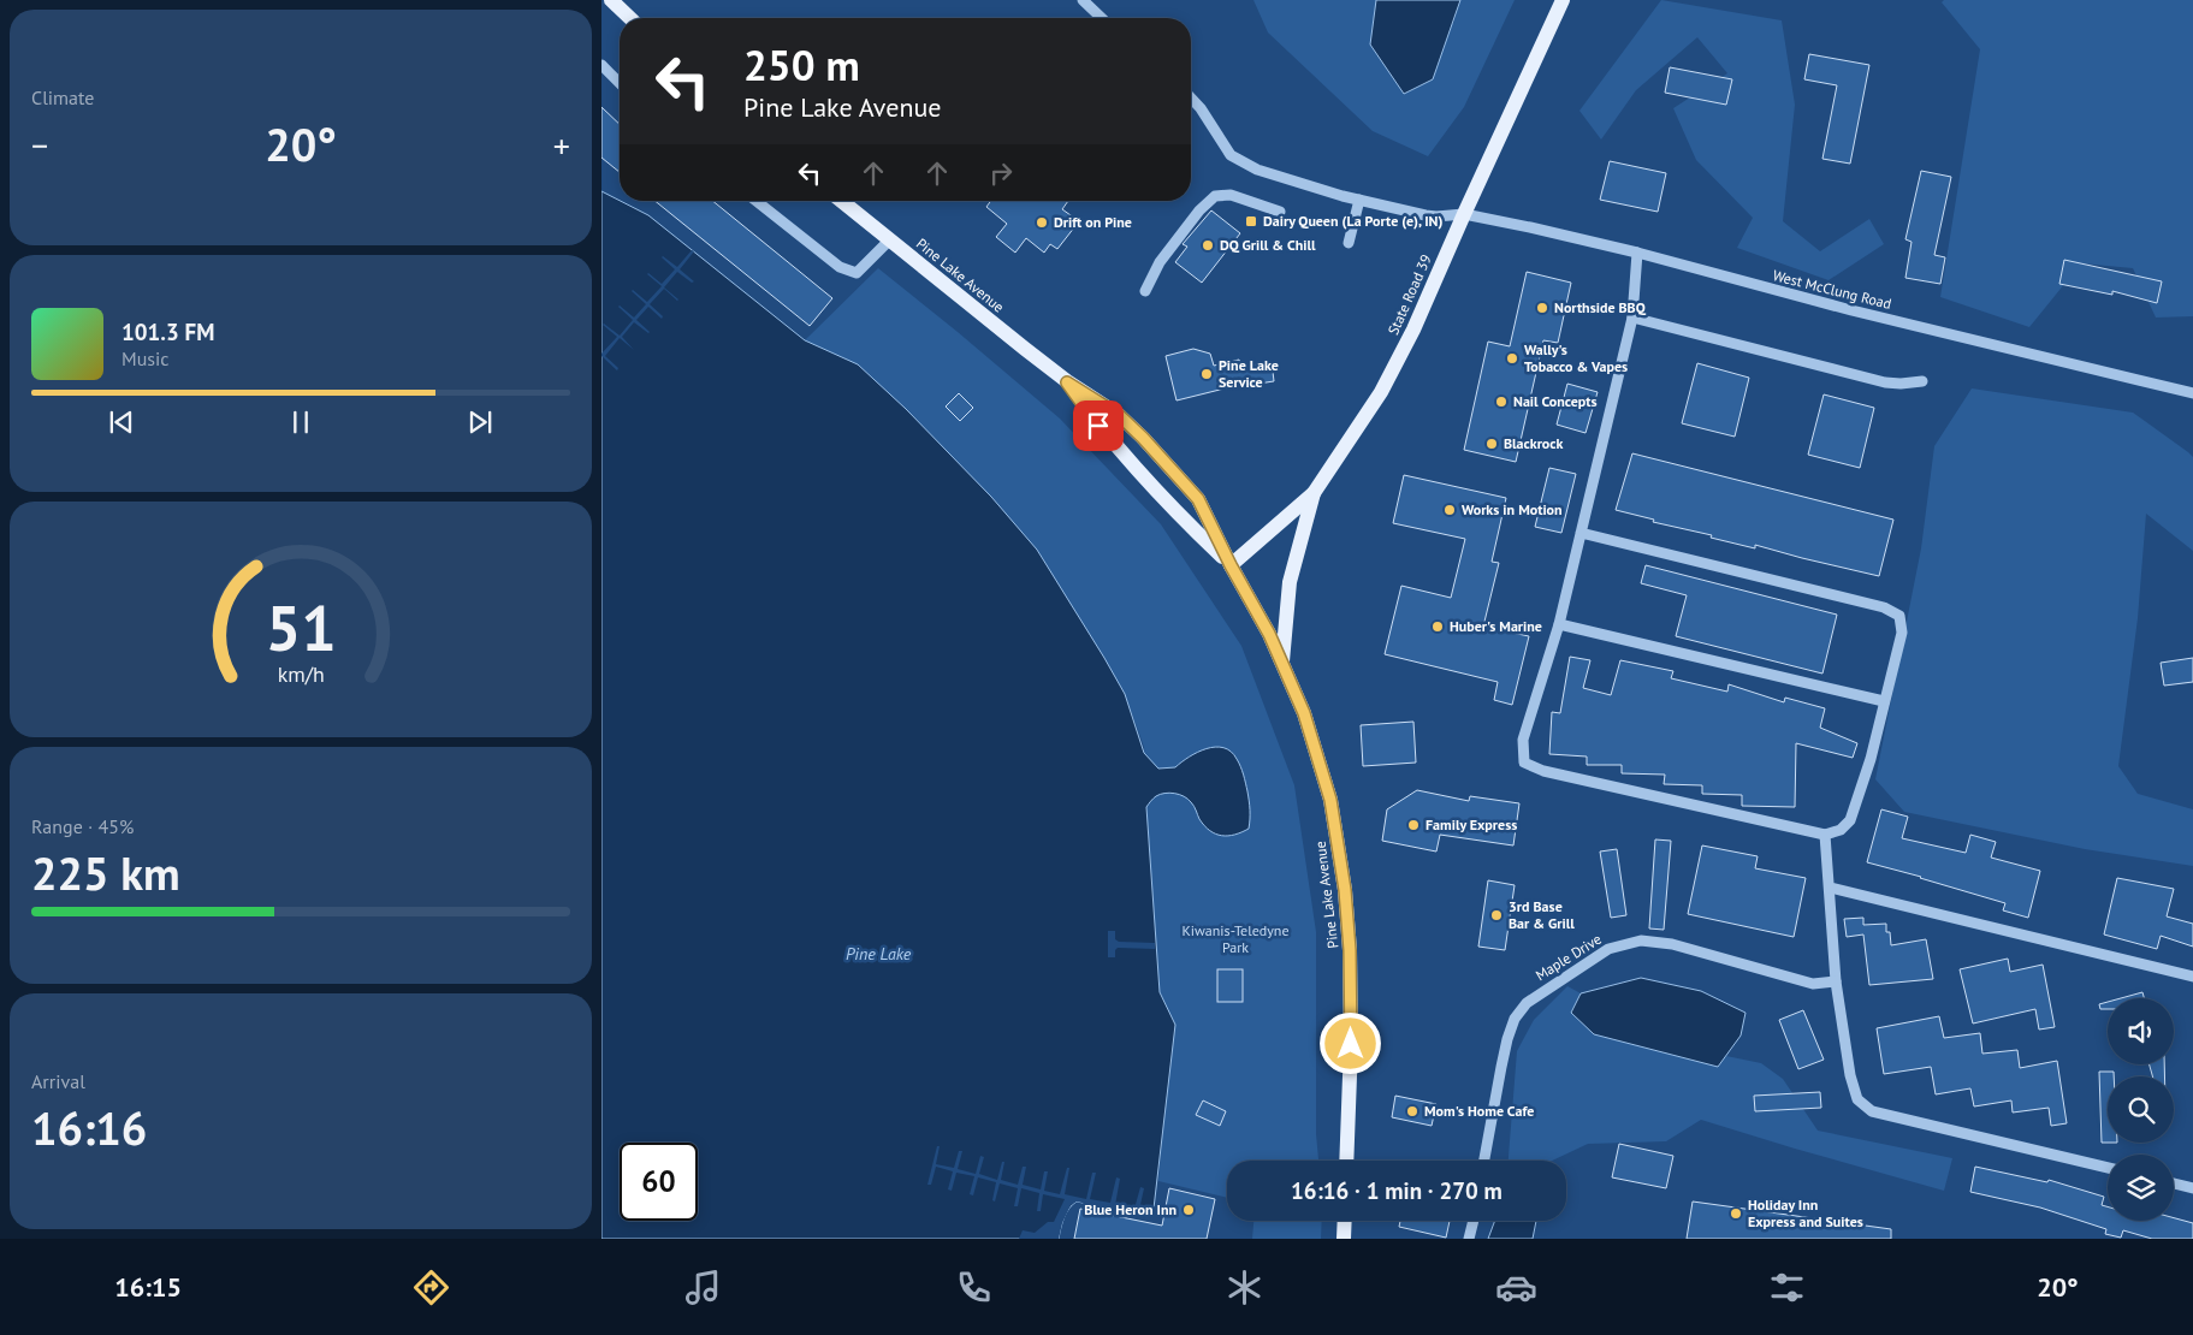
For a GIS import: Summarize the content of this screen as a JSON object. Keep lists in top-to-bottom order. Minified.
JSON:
{"streets":{"main road":["Pine Lake Avenue","State Road 39"],"street":["West McClung Road","Maple Drive"]},"crossings":[["Pine Lake Avenue","State Road 39"],["West McClung Road","State Road 39"]],"water":["Pine Lake"],"parks":["Kiwanis-Teledyne Park"],"places":{"transit":["Dairy Queen (La Porte (e), IN)"],"other":["Drift on Pine","DQ Grill & Chill","Northside BBQ","Wally's Tobacco & Vapes","Pine Lake Service","Nail Concepts","Blackrock","Works in Motion","Huber's Marine","Family Express","3rd Base Bar & Grill","Mom's Home Cafe","Blue Heron Inn","Holiday Inn Express and Suites"]},"page":{"tile":["Climate",["Range · 45%","225 km"],["Arrival","16:16"]],"turn":["250 m","Pine Lake Avenue"],"heat":["−","20°","+"],"song":["101.3 FM","Music"],"limit":"60","trip":"16:16 · 1 min · 270 m","tabs":["16:15","20°"],"gauge":["51","km/h"]}}
